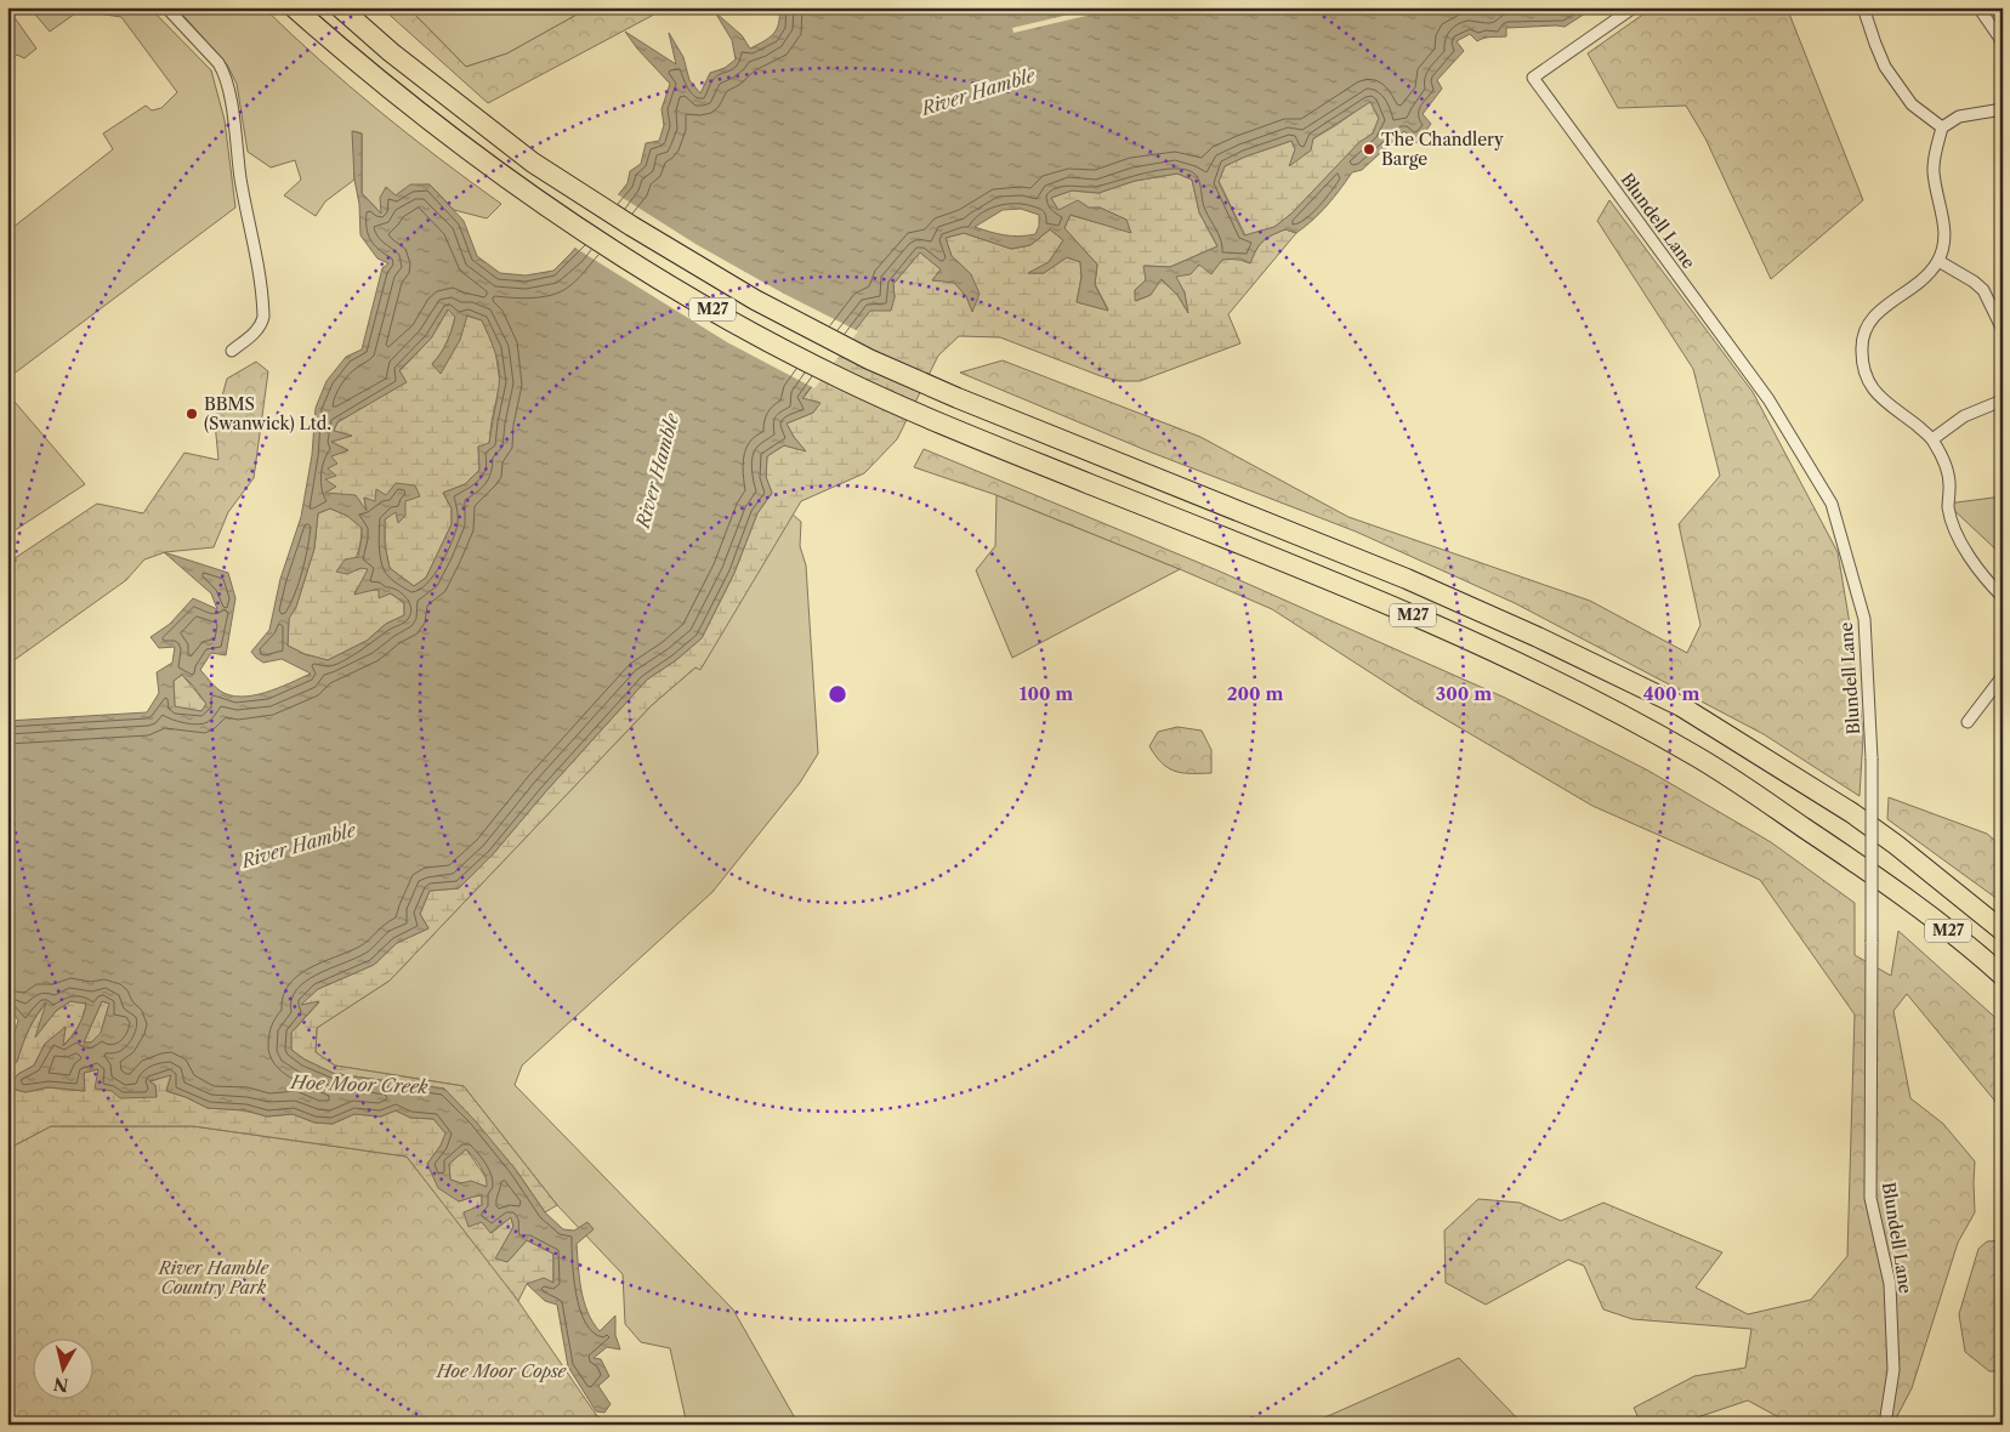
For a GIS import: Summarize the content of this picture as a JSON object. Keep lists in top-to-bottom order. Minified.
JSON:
{"streets":{"highway":["M27"],"street":["Blundell Lane"]},"water":["River Hamble","Hoe Moor Creek"],"parks":["River Hamble Country Park","Hoe Moor Copse"],"places":["The Chandlery Barge","BBMS (Swanwick) Ltd."],"north":"bottom","rings":["100 m","200 m","300 m","400 m"]}
